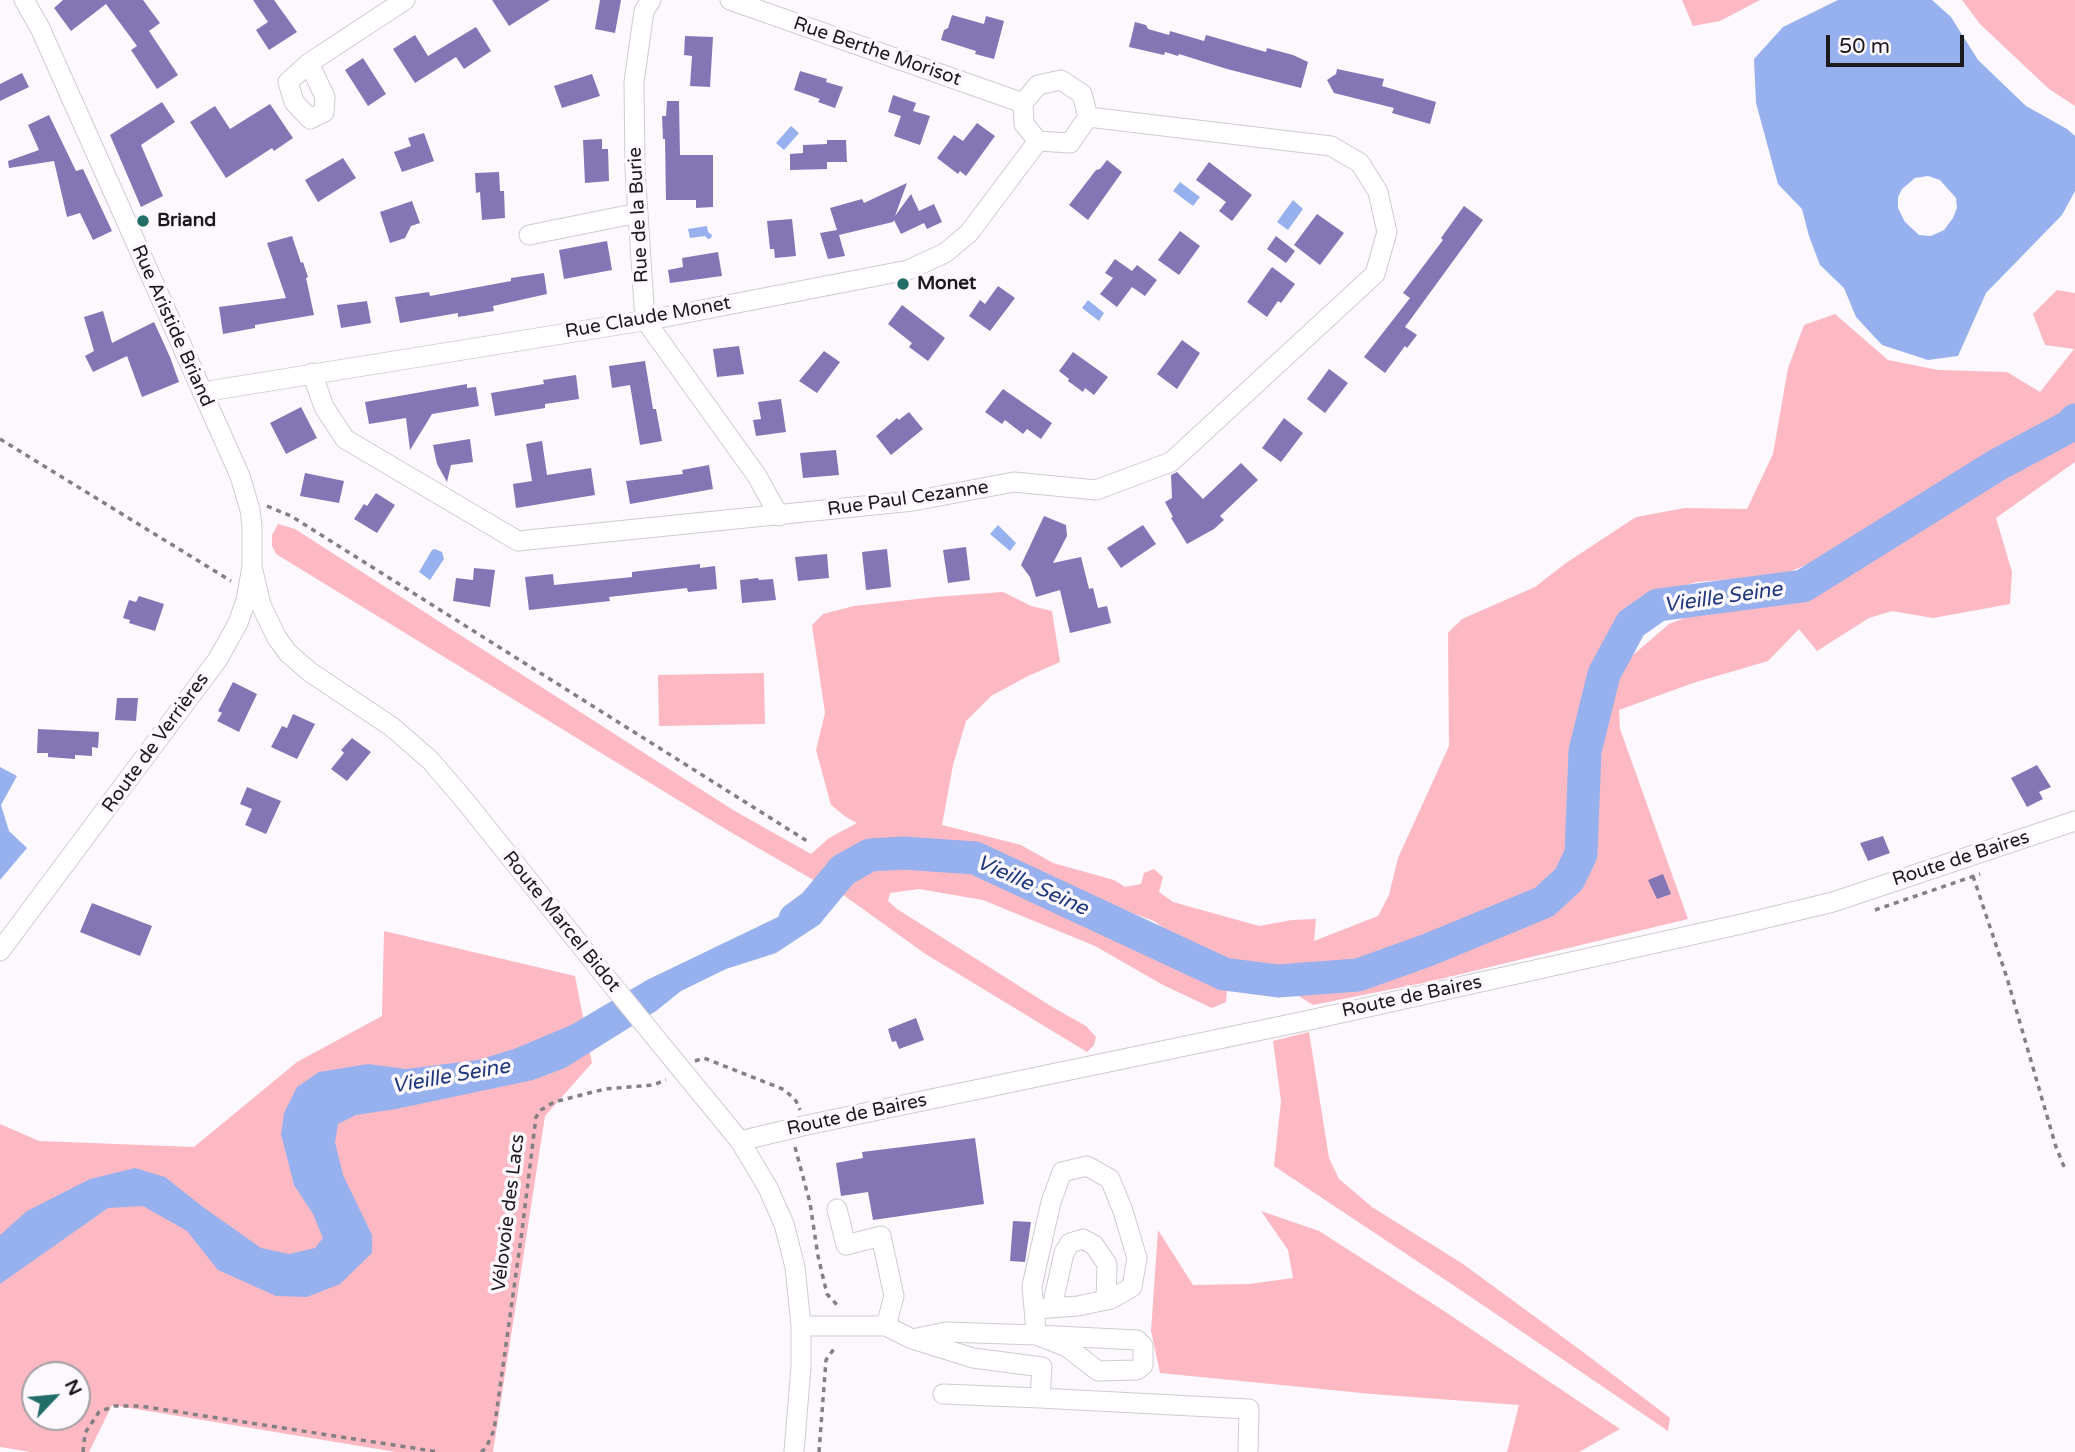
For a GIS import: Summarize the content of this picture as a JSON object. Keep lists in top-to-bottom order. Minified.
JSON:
{"streets":{"street":["Rue Berthe Morisot","Rue de la Burie","Rue Claude Monet","Rue Aristide Briand","Rue Paul Cezanne","Route de Verrières","Route de Baires","Route Marcel Bidot"],"path":["Vélovoie des Lacs"]},"crossings":[["Rue Berthe Morisot","Rue Claude Monet"],["Rue Berthe Morisot","Rue Paul Cezanne"],["Rue de la Burie","Rue Claude Monet"],["Rue Claude Monet","Rue Aristide Briand"],["Rue Claude Monet","Rue Paul Cezanne"],["Rue Aristide Briand","Route de Verrières"],["Route de Verrières","Route Marcel Bidot"],["Route de Baires","Route Marcel Bidot"],["Route de Baires","Vélovoie des Lacs"],["Route Marcel Bidot","Vélovoie des Lacs"]],"water":["Vieille Seine"],"places":["Briand","Monet"],"scale_bar":"50 m","north":"top right"}
